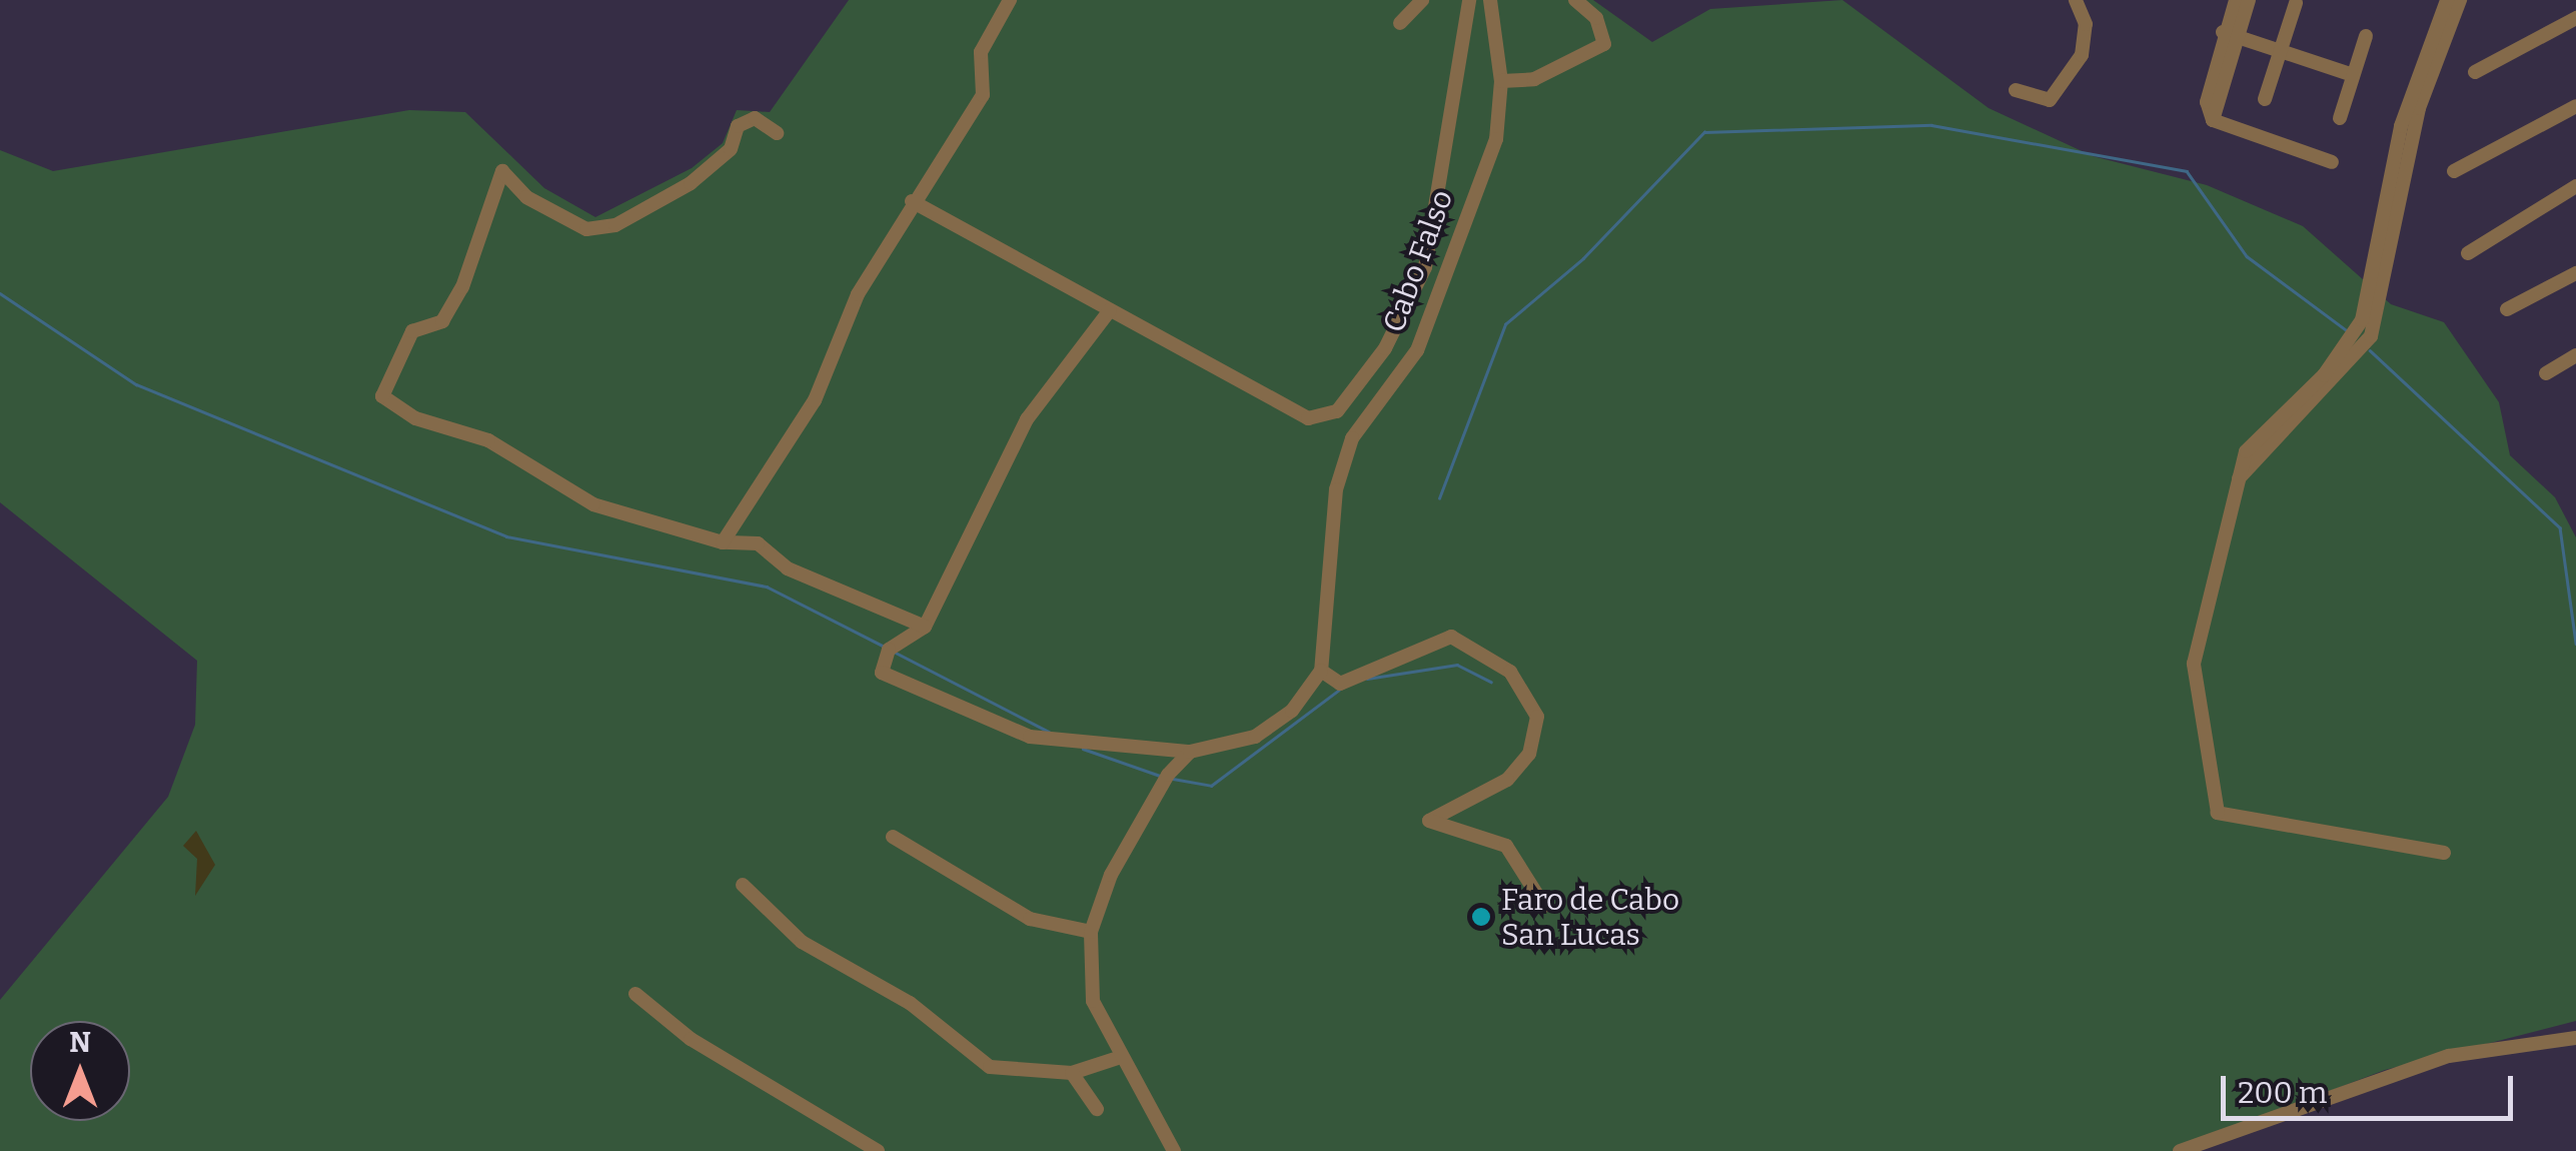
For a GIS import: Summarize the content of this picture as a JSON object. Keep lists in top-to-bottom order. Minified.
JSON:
{"streets":{"street":["Cabo Falso"]},"places":["Faro de Cabo San Lucas"],"scale_bar":"200 m","north":"top"}
